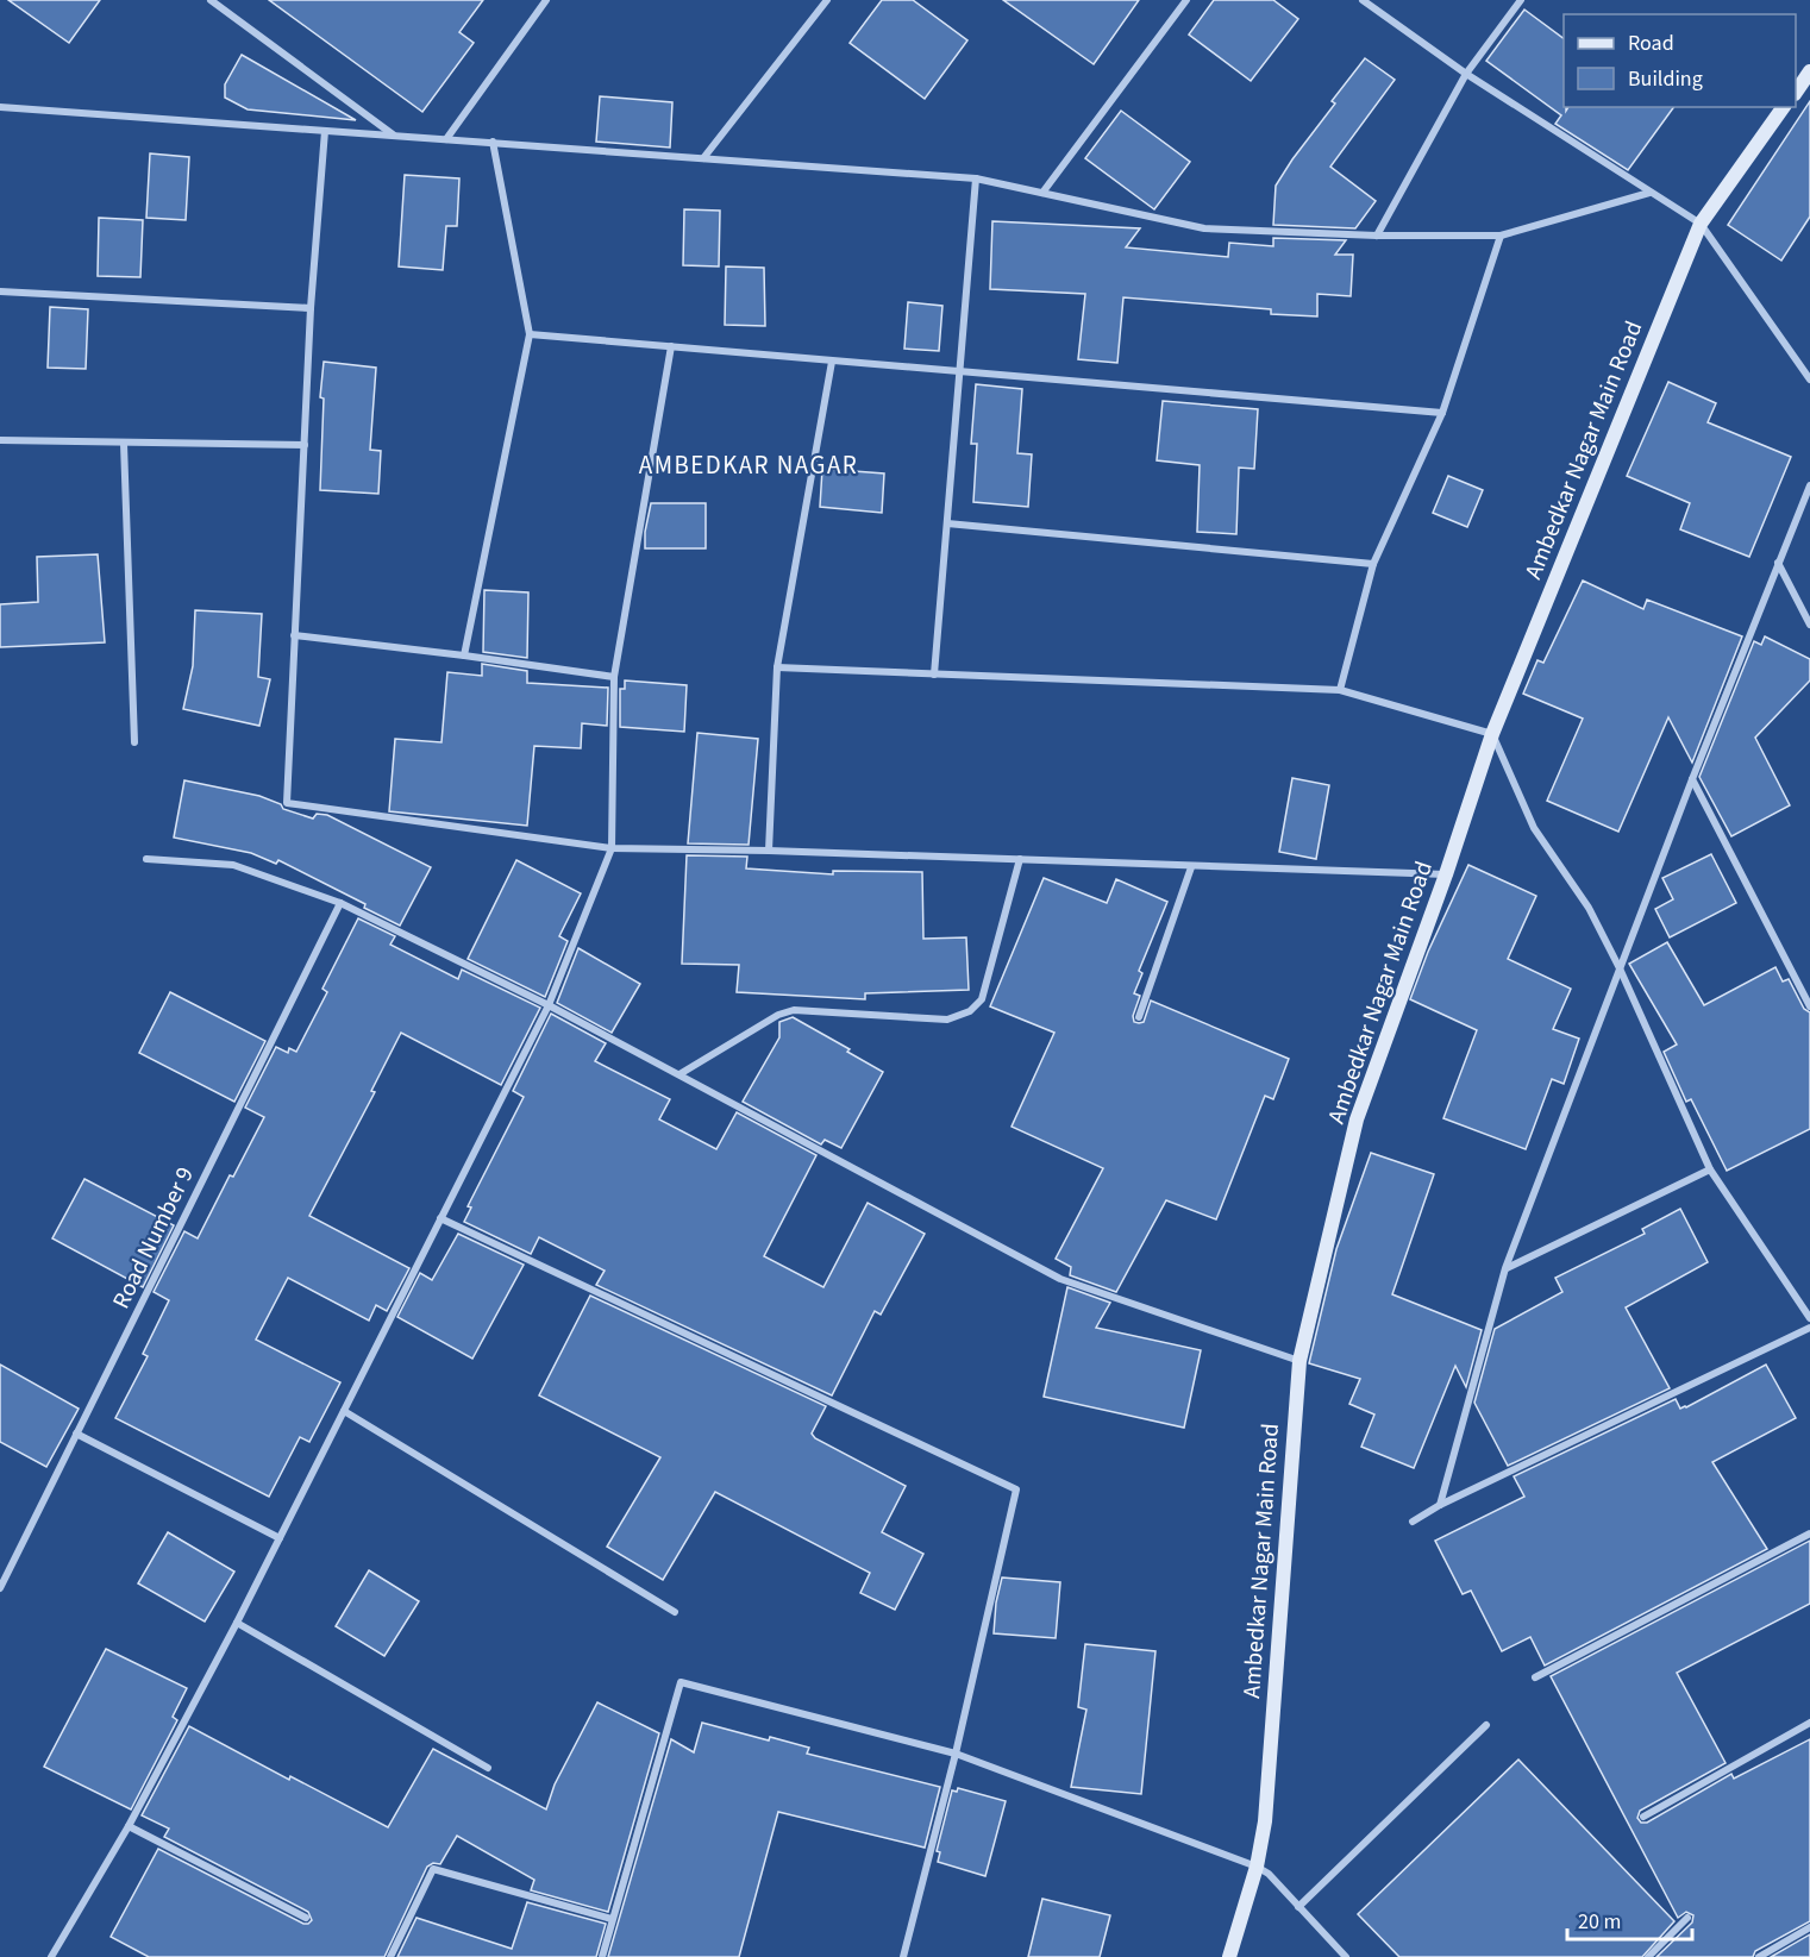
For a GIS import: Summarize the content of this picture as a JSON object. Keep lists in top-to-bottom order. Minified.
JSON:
{"streets":{"street":["Ambedkar Nagar Main Road","Road Number 9"]},"districts":["AMBEDKAR NAGAR"],"legend":["Road","Building"],"scale_bar":"20 m"}
